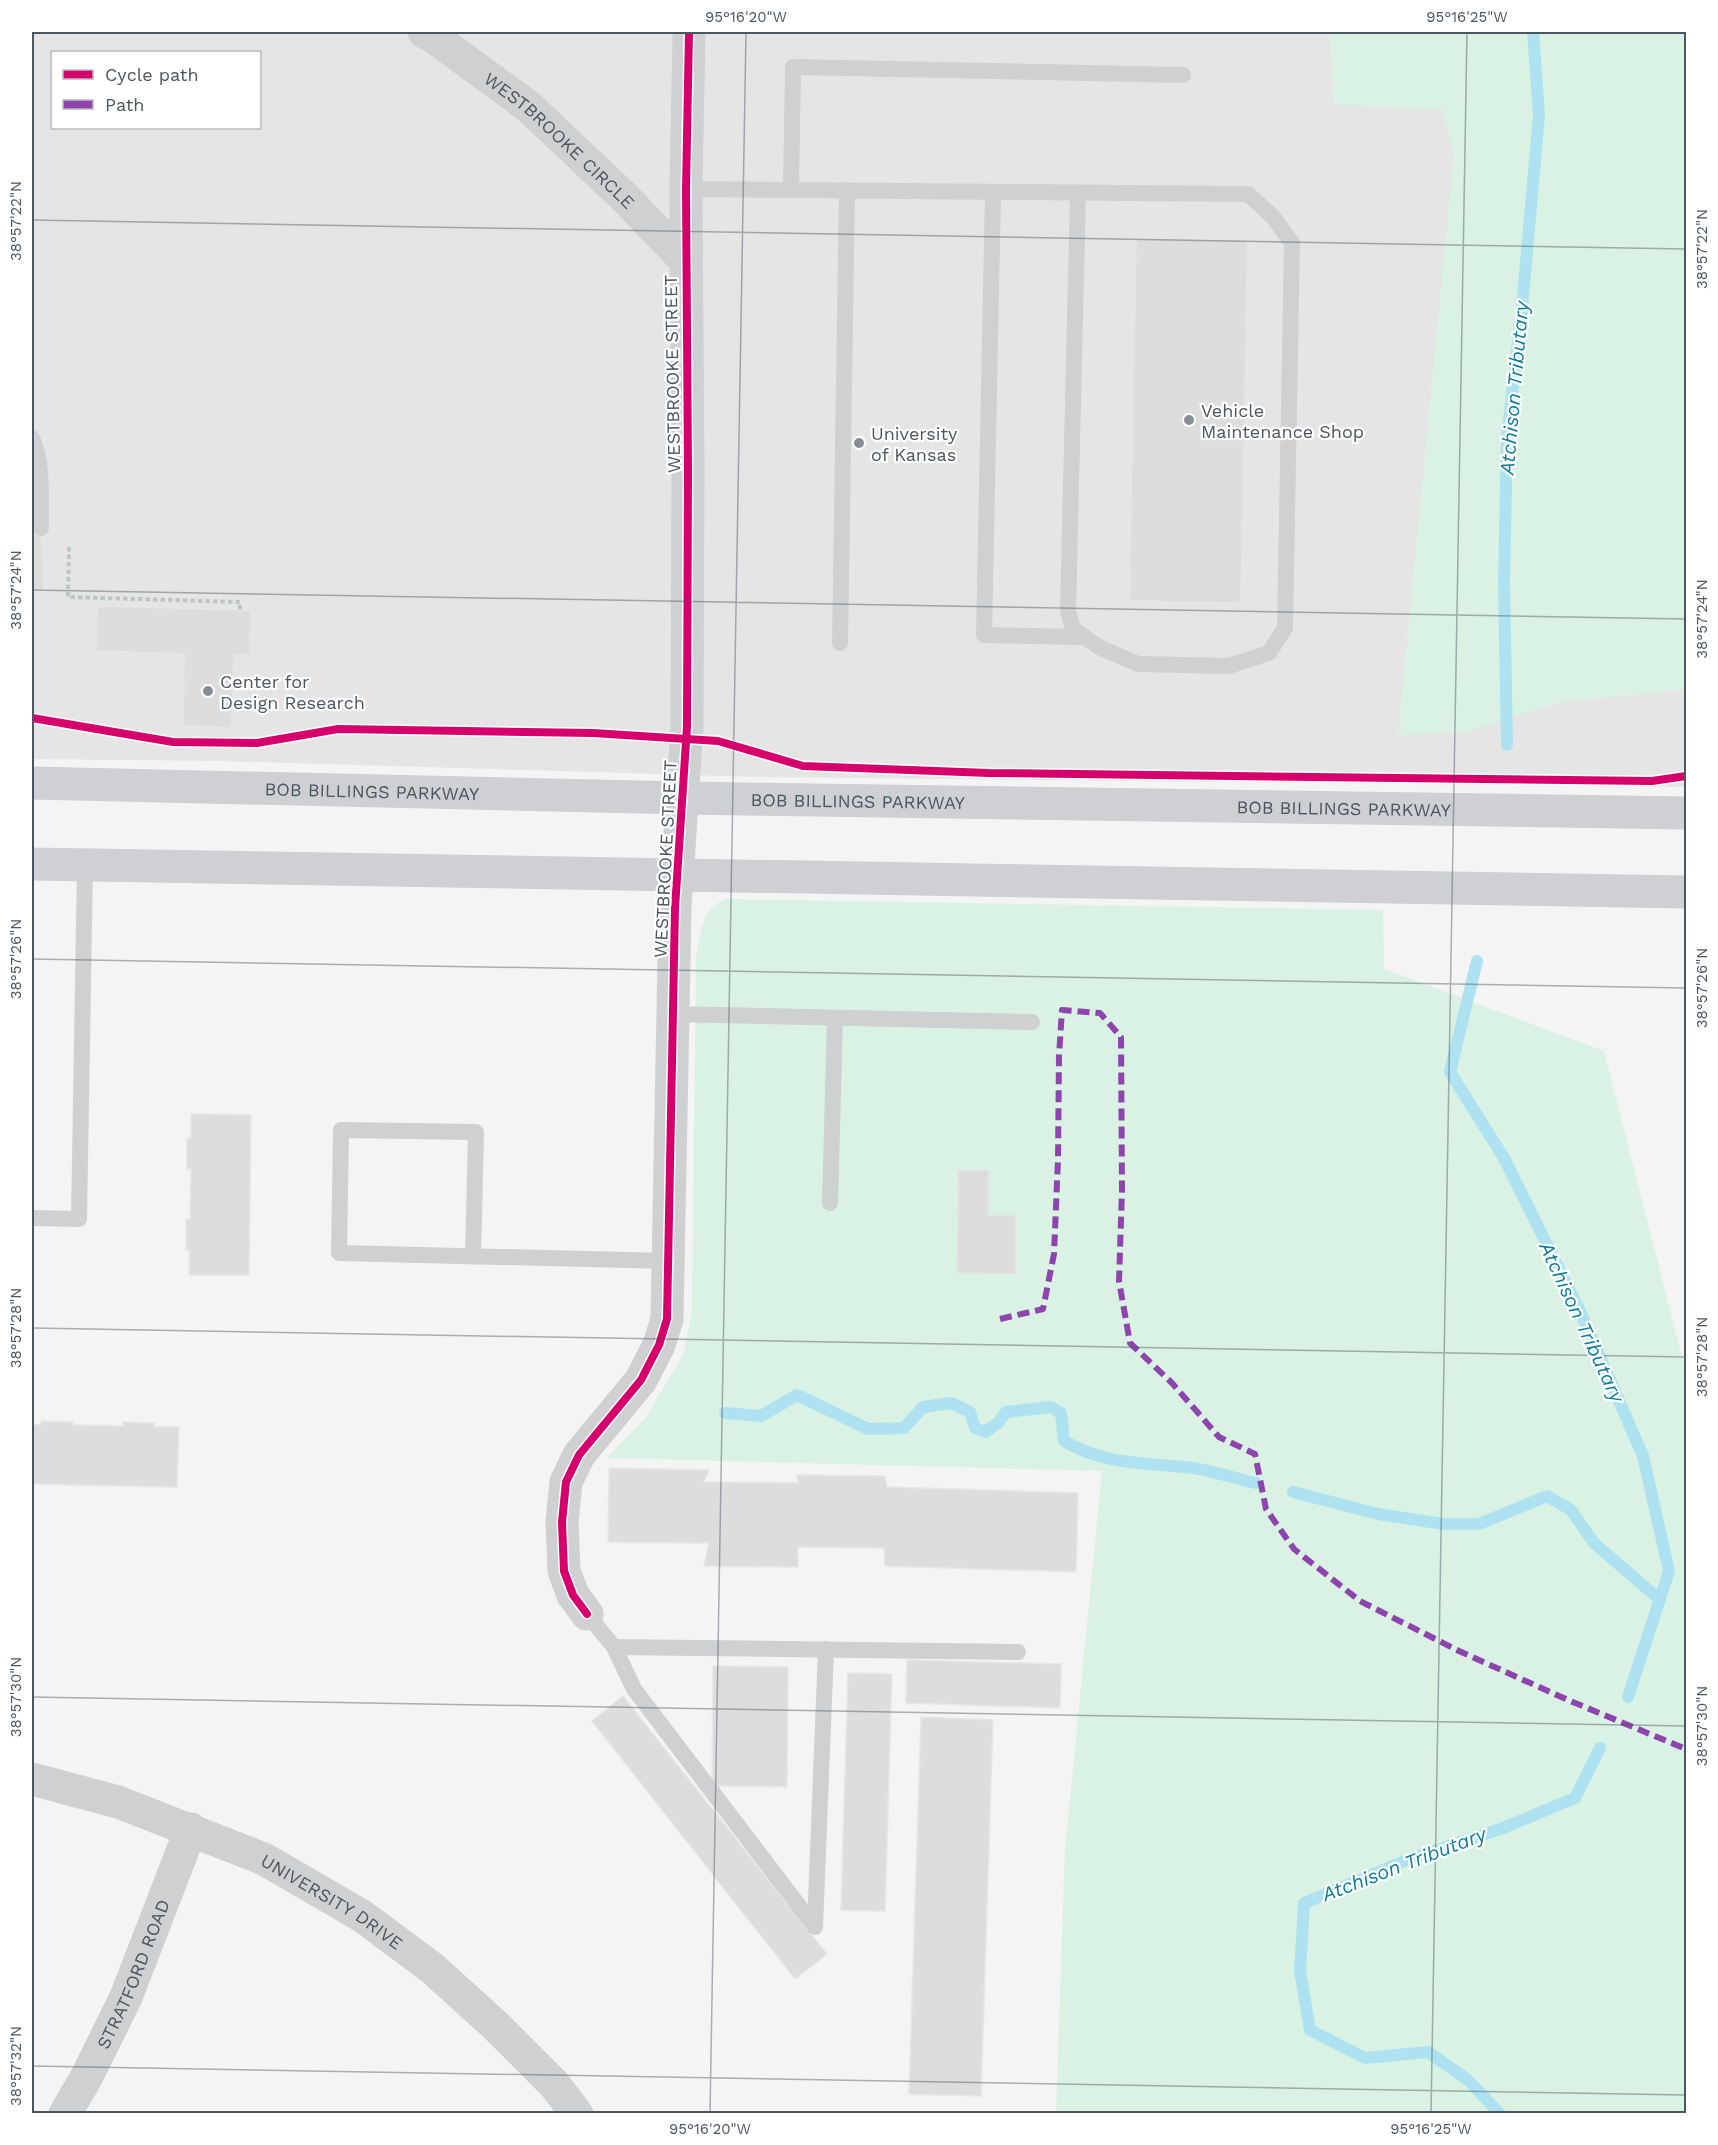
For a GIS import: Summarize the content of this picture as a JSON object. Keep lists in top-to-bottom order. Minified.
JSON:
{"streets":{"main road":["BOB BILLINGS PARKWAY"],"street":["WESTBROOKE CIRCLE","WESTBROOKE STREET","UNIVERSITY DRIVE","STRATFORD ROAD"]},"crossings":[["WESTBROOKE CIRCLE","WESTBROOKE STREET"],["WESTBROOKE STREET","BOB BILLINGS PARKWAY"],["UNIVERSITY DRIVE","STRATFORD ROAD"]],"water":["Atchison Tributary"],"places":["Vehicle Maintenance Shop","University of Kansas","Center for Design Research"],"legend":["Cycle path","Path"],"coordinates":["95°16'20\"W","95°16'25\"W","38°57'22\"N","38°57'24\"N","38°57'26\"N","38°57'28\"N","38°57'30\"N","38°57'32\"N"]}
